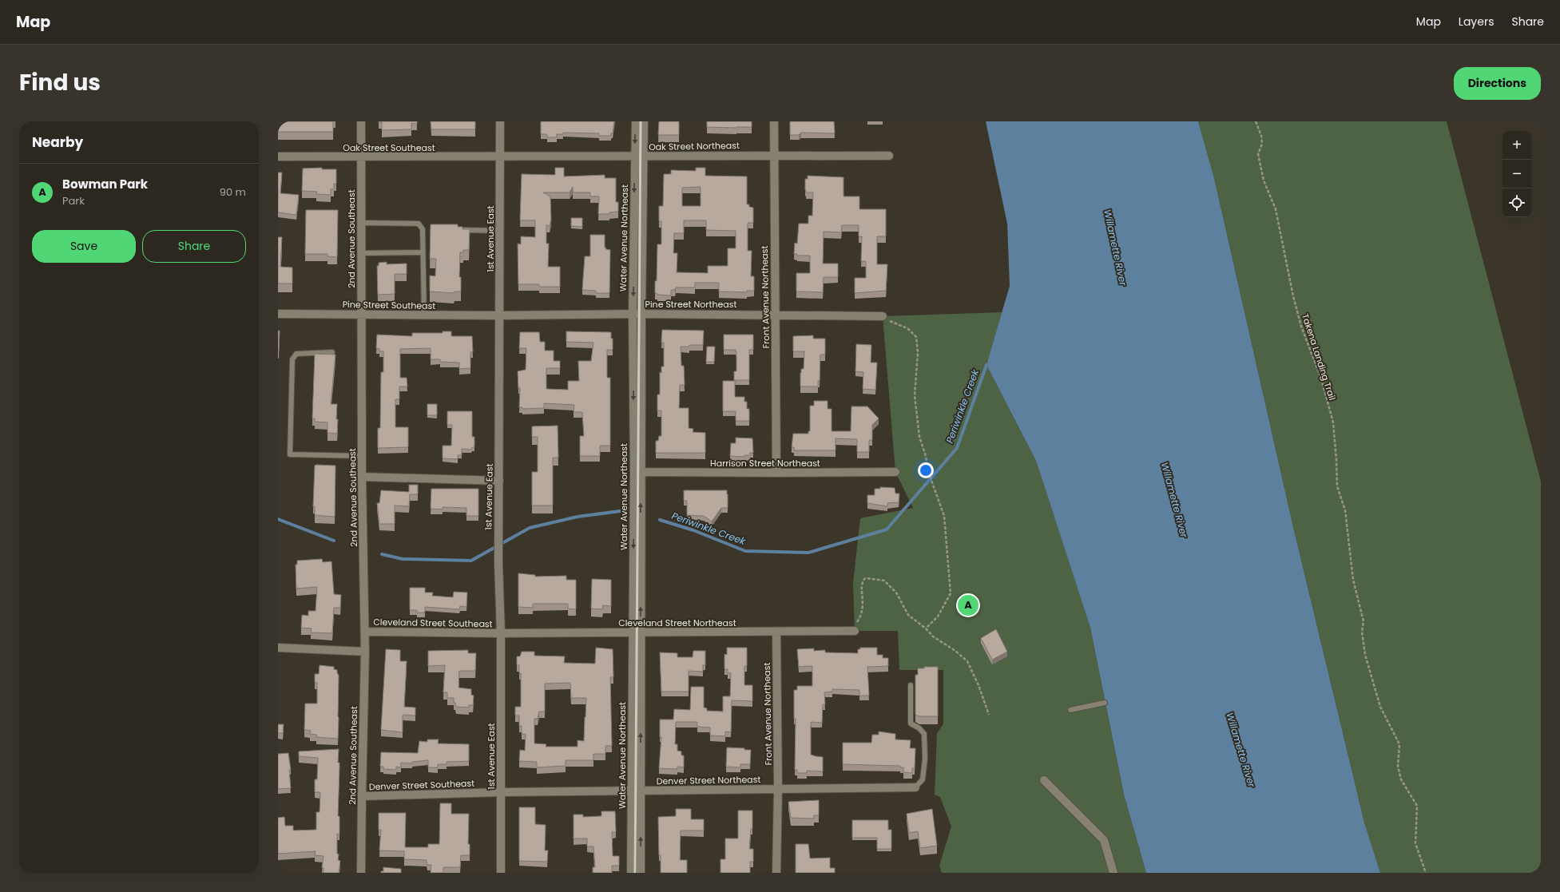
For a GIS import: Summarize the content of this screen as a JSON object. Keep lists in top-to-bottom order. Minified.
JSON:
{"streets":{"street":["Oak Street Northeast","Oak Street Southeast","Water Avenue Northeast","2nd Avenue Southeast","1st Avenue East","Front Avenue Northeast","Pine Street Northeast","Pine Street Southeast","Harrison Street Northeast","Cleveland Street Southeast","Cleveland Street Northeast","Denver Street Northeast","Denver Street Southeast"],"path":["Takena Landing Trail"]},"crossings":[["Oak Street Northeast","Oak Street Southeast"],["Oak Street Northeast","Water Avenue Northeast"],["Oak Street Northeast","1st Avenue East"],["Oak Street Northeast","Front Avenue Northeast"],["Oak Street Southeast","2nd Avenue Southeast"],["Oak Street Southeast","1st Avenue East"],["Water Avenue Northeast","Pine Street Northeast"],["Water Avenue Northeast","Harrison Street Northeast"],["Water Avenue Northeast","Cleveland Street Northeast"],["Water Avenue Northeast","Denver Street Northeast"],["2nd Avenue Southeast","Pine Street Southeast"],["2nd Avenue Southeast","Cleveland Street Southeast"],["2nd Avenue Southeast","Denver Street Southeast"],["1st Avenue East","Pine Street Northeast"],["1st Avenue East","Pine Street Southeast"],["1st Avenue East","Cleveland Street Southeast"],["1st Avenue East","Cleveland Street Northeast"],["1st Avenue East","Denver Street Northeast"],["1st Avenue East","Denver Street Southeast"],["Front Avenue Northeast","Pine Street Northeast"],["Front Avenue Northeast","Harrison Street Northeast"],["Front Avenue Northeast","Cleveland Street Northeast"],["Front Avenue Northeast","Denver Street Northeast"],["Pine Street Northeast","Pine Street Southeast"],["Cleveland Street Southeast","Cleveland Street Northeast"],["Denver Street Northeast","Denver Street Southeast"]],"water":["Willamette River","Periwinkle Creek"],"page":{"header":"Map","nav":["Map","Layers","Share"],"title":"Find us","buttons":["Directions",["Save","Share"]],"heading":"Nearby","map_buttons":["+","−"],"list":[{"mark":"A","name":"Bowman Park","note":"Park","value":"90 m"}],"pins":"A"}}
